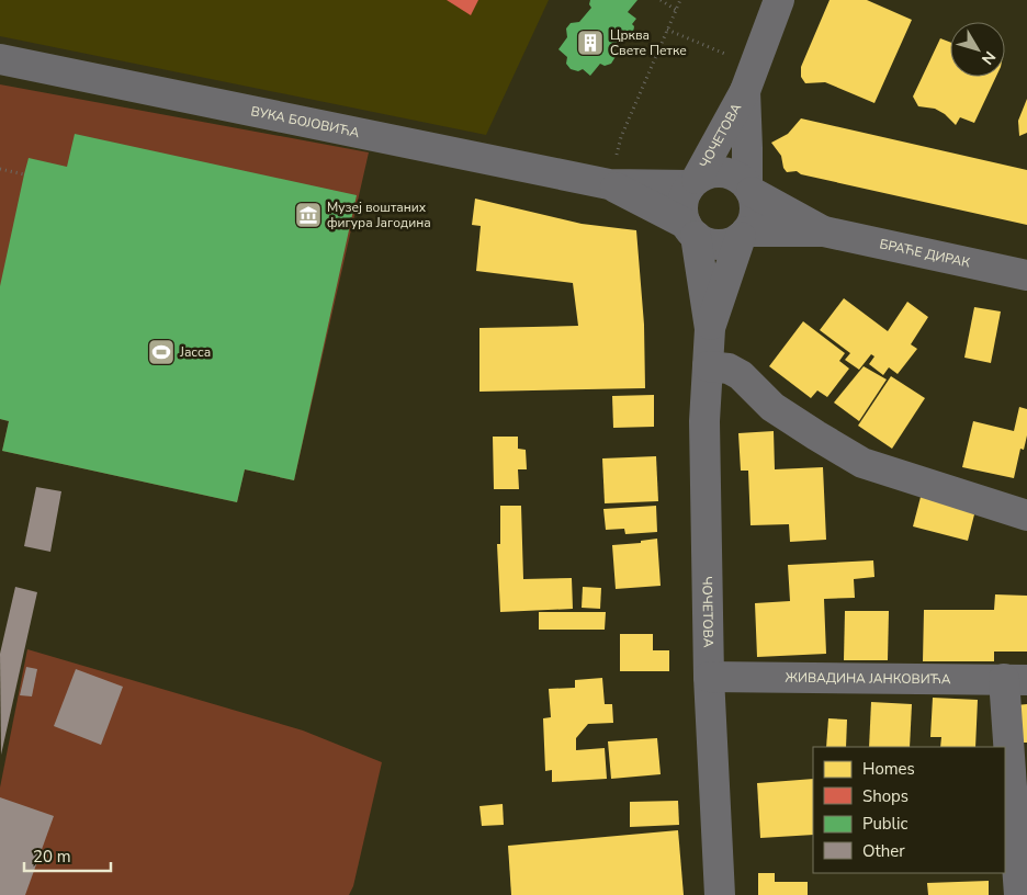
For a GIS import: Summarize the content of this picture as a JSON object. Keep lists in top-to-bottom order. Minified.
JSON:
{"streets":{"street":["ВУКА БОЈОВИЋА","ЧОЧЕТОВА","БРАЋЕ ДИРАК","ЖИВАДИНА ЈАНКОВИЋА"]},"crossings":[["ВУКА БОЈОВИЋА","ЧОЧЕТОВА"],["ВУКА БОЈОВИЋА","БРАЋЕ ДИРАК"],["ЧОЧЕТОВА","БРАЋЕ ДИРАК"],["ЧОЧЕТОВА","ЖИВАДИНА ЈАНКОВИЋА"]],"places":{"building":["Црква Свете Петке"],"museum":["Музеј воштаних фигура Јагодина"],"sports":["Јасса"]},"legend":["Homes","Shops","Public","Other"],"scale_bar":"20 m","north":"bottom right"}
